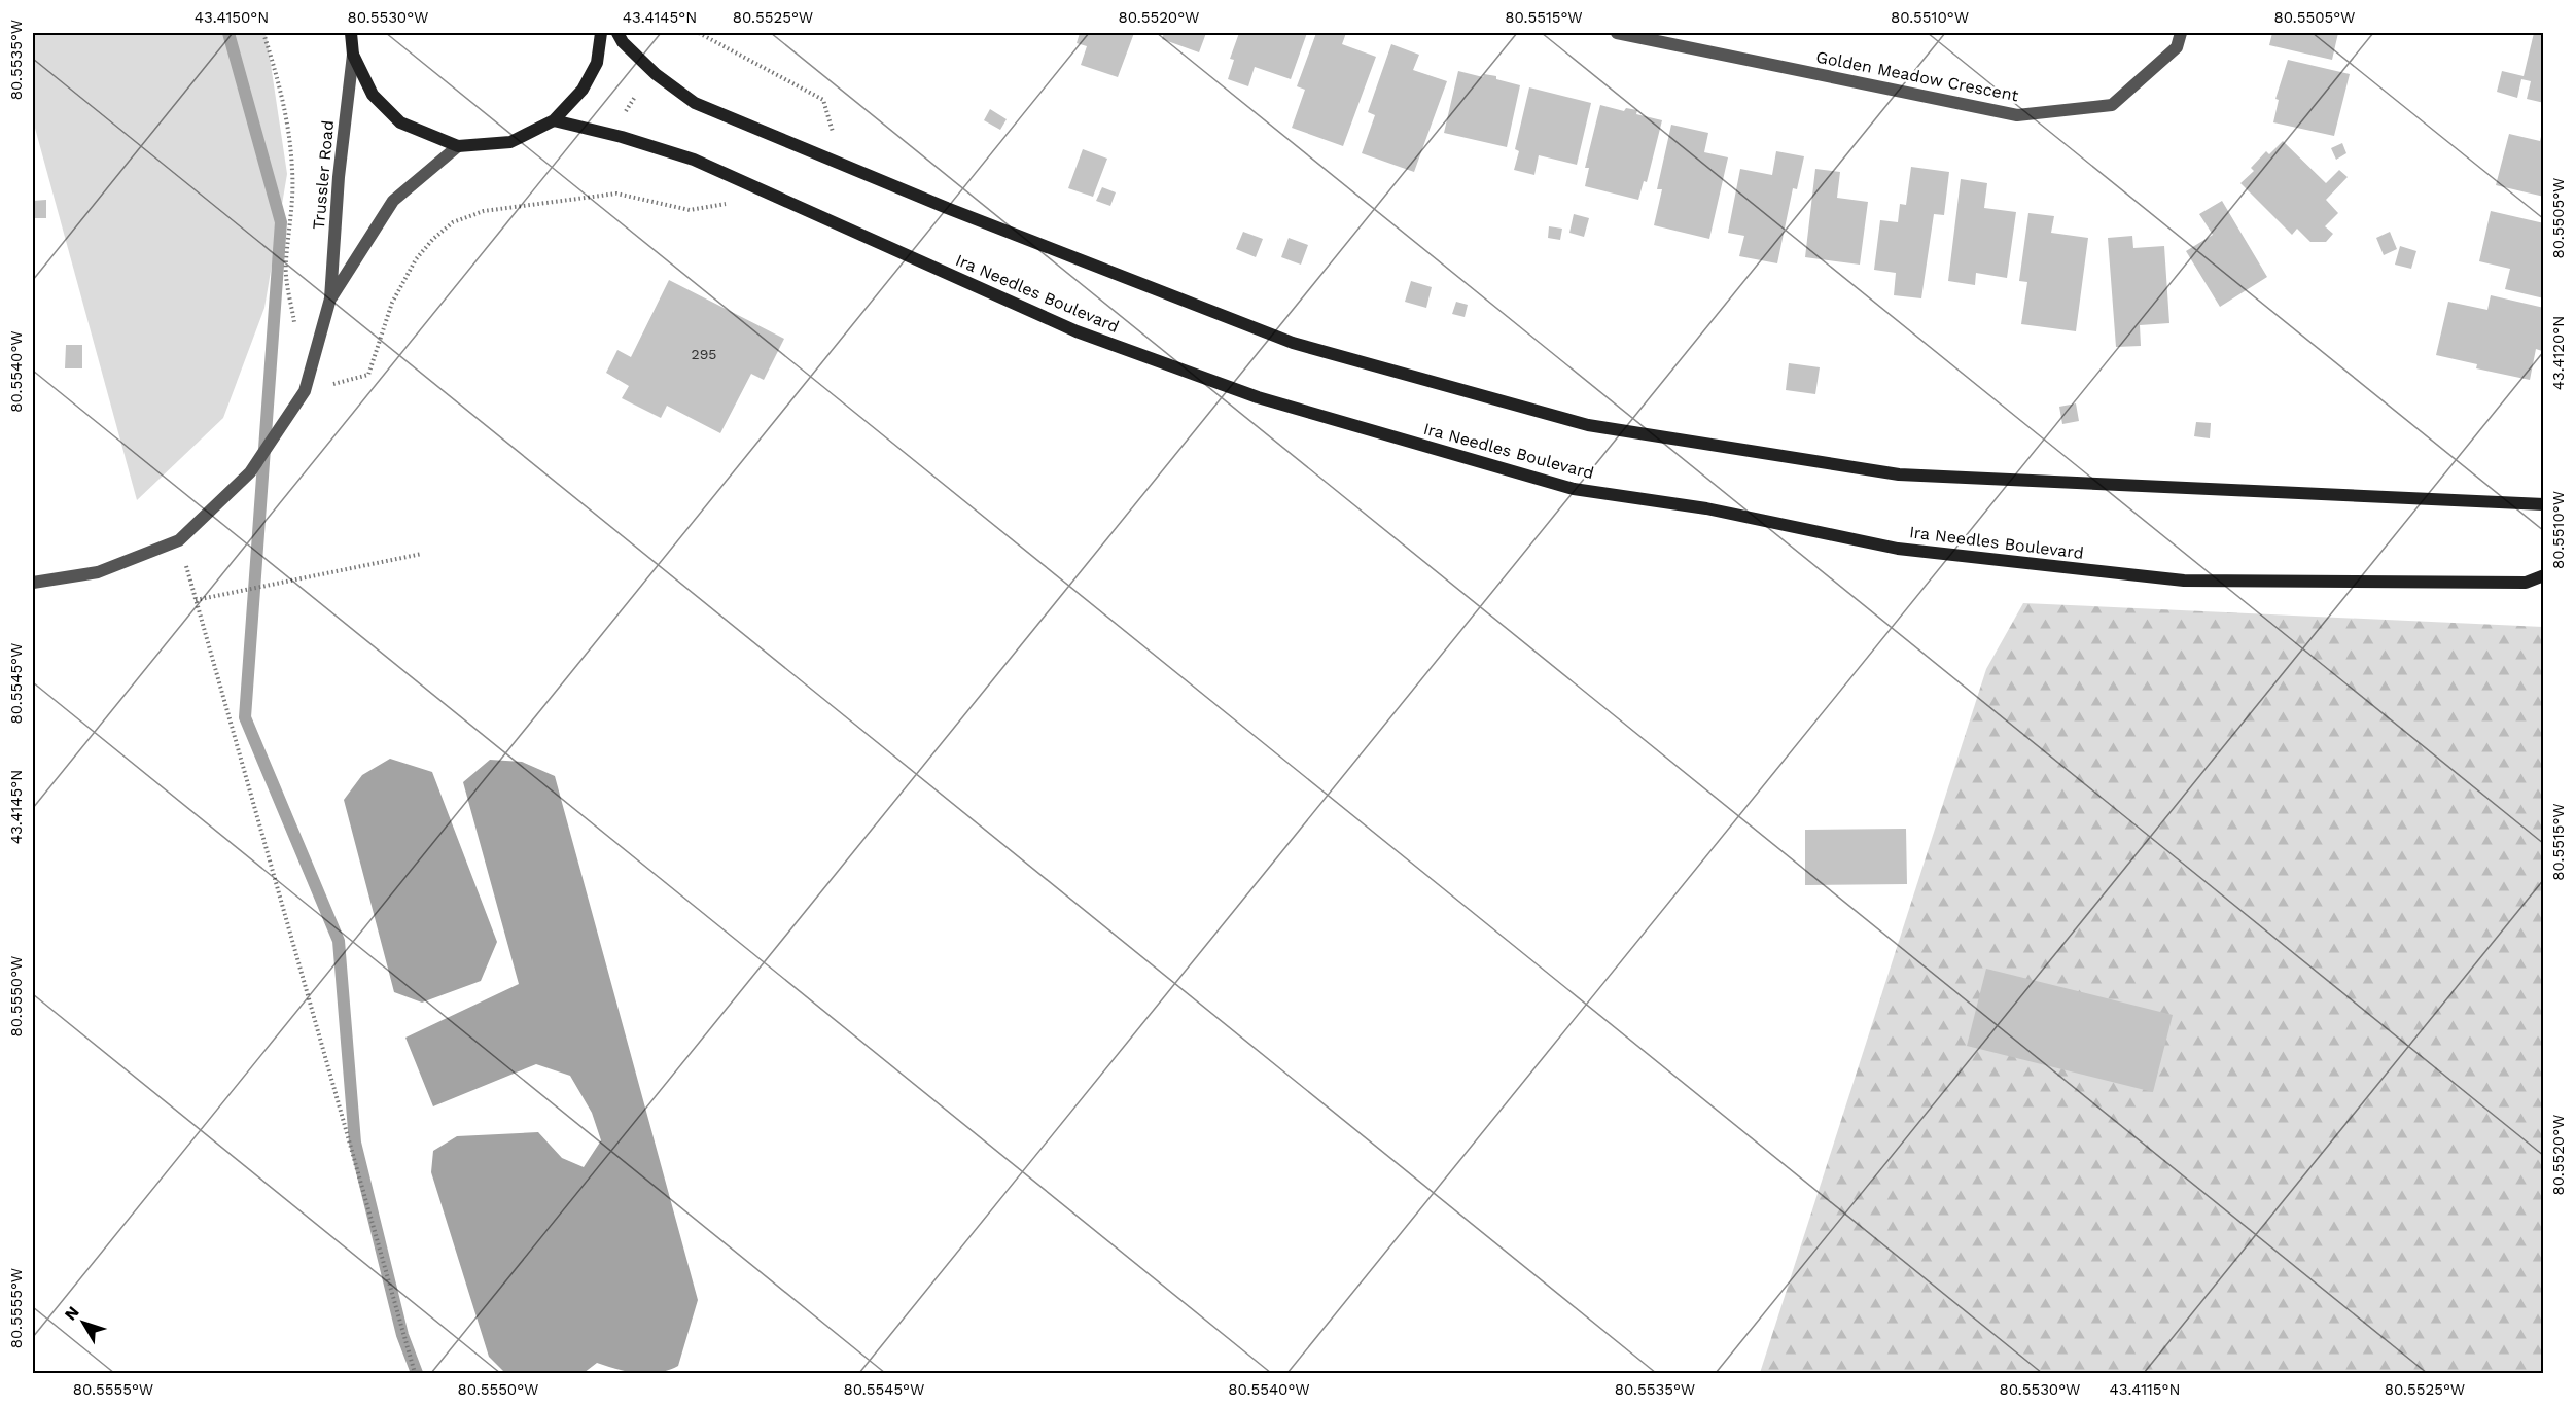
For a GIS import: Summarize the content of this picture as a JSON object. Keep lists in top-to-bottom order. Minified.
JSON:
{"streets":{"main road":["Ira Needles Boulevard"],"street":["Golden Meadow Crescent","Trussler Road"]},"house_numbers":["295"],"north":"top left","coordinates":["43.4150°N","80.5530°W","43.4145°N","80.5525°W","80.5520°W","80.5515°W","80.5510°W","80.5505°W","80.5535°W","43.4120°N","80.5540°W","80.5545°W","80.5550°W","80.5555°W","43.4115°N"]}
